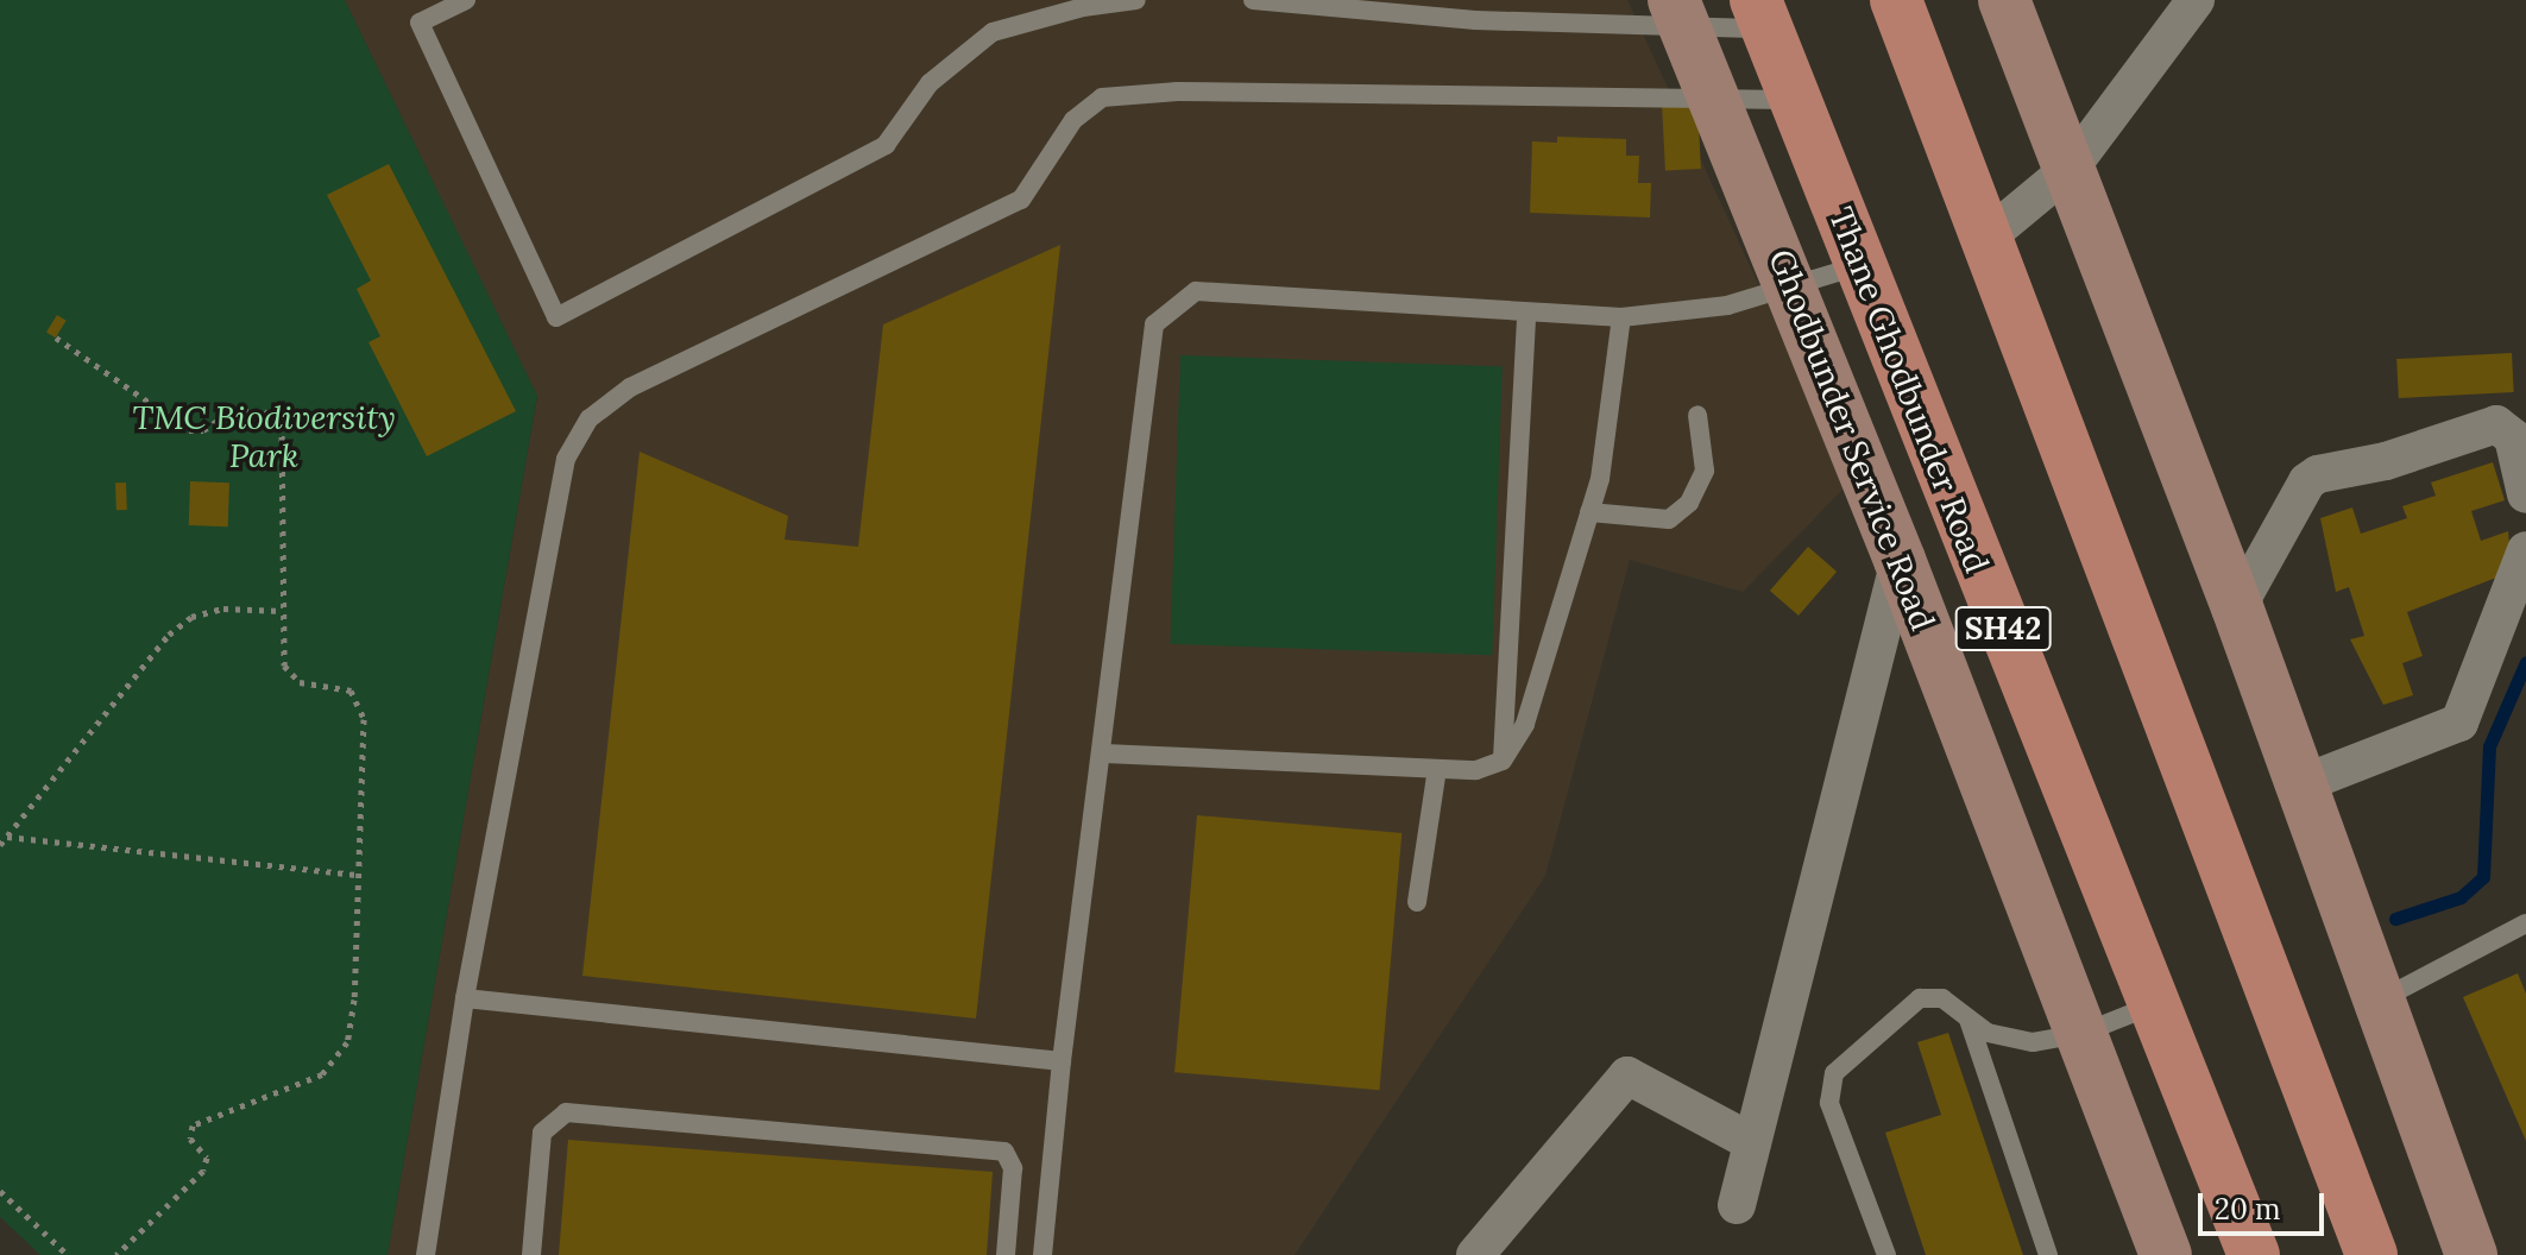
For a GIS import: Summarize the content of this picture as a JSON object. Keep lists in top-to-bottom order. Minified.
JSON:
{"streets":{"main road":["Thane Ghodbunder Road","SH42"],"street":["Ghodbunder Service Road"]},"parks":["TMC Biodiversity Park"],"scale_bar":"20 m"}
